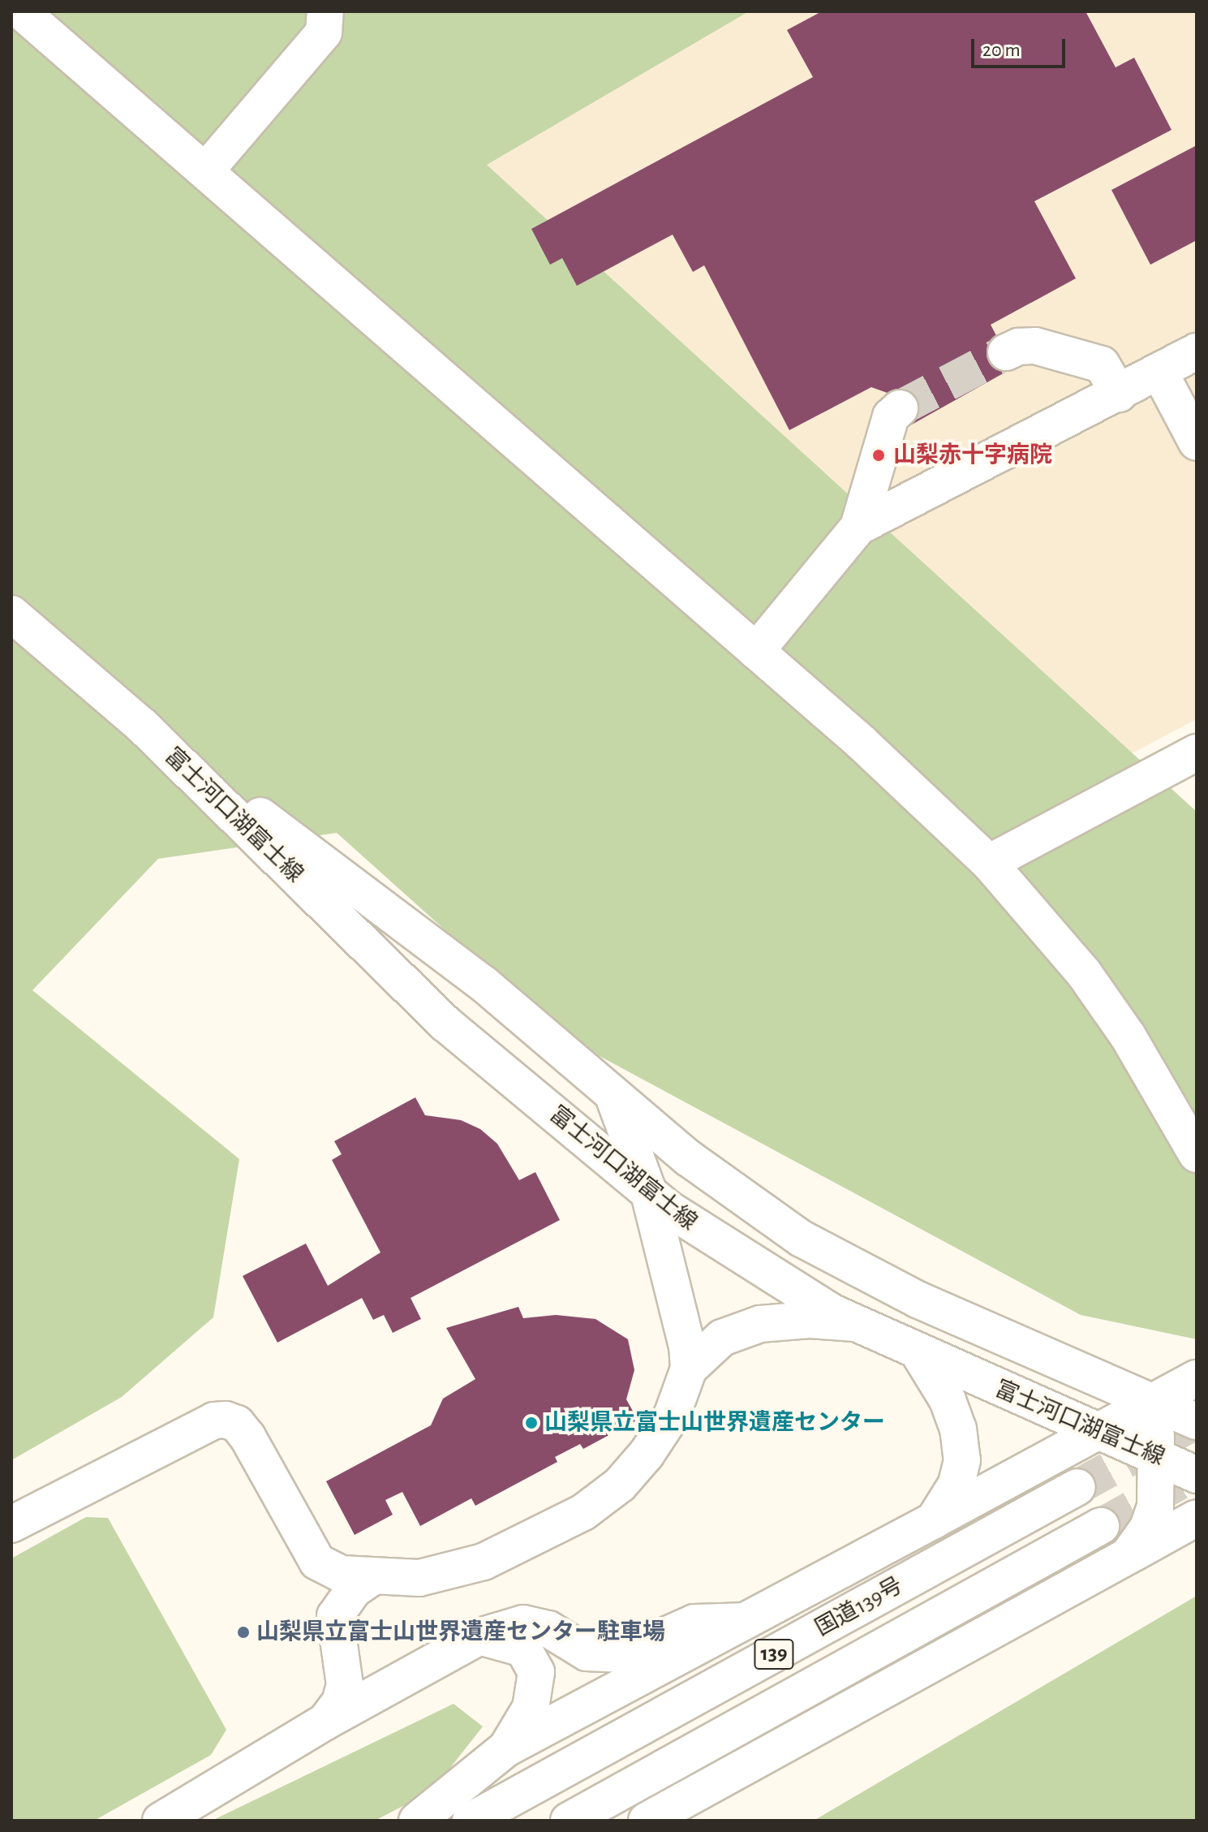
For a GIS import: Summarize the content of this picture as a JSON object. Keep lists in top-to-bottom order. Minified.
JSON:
{"streets":{"main road":["富士河口湖富士線","国道139号","139"]},"places":["山梨赤十字病院","山梨県立富士山世界遺産センター","山梨県立富士山世界遺産センター駐車場"],"scale_bar":"20 m"}
